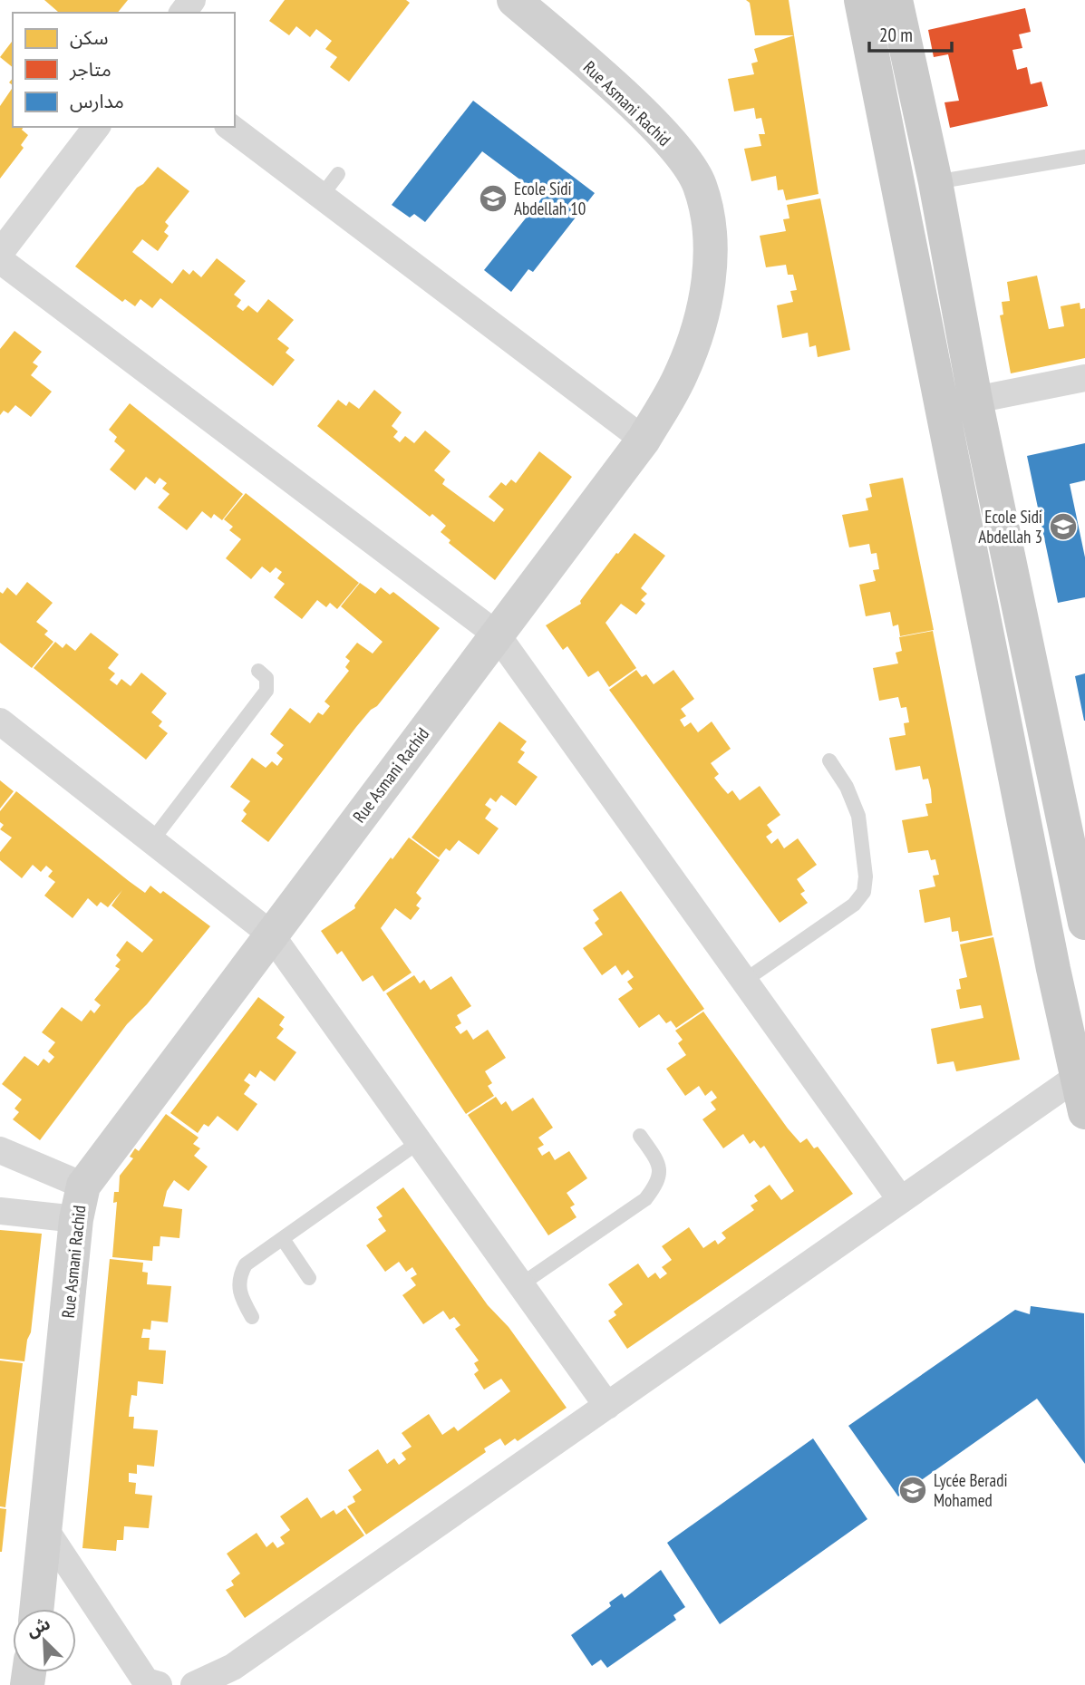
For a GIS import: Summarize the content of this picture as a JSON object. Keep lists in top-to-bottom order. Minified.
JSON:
{"streets":{"street":["Rue Asmani Rachid"]},"places":{"school or university":["Ecole Sidi Abdellah 10","Ecole Sidi Abdellah 3","Lycée Beradi Mohamed"]},"legend":["سكن","متاجر","مدارس"],"scale_bar":"20 m","north":"top left"}
